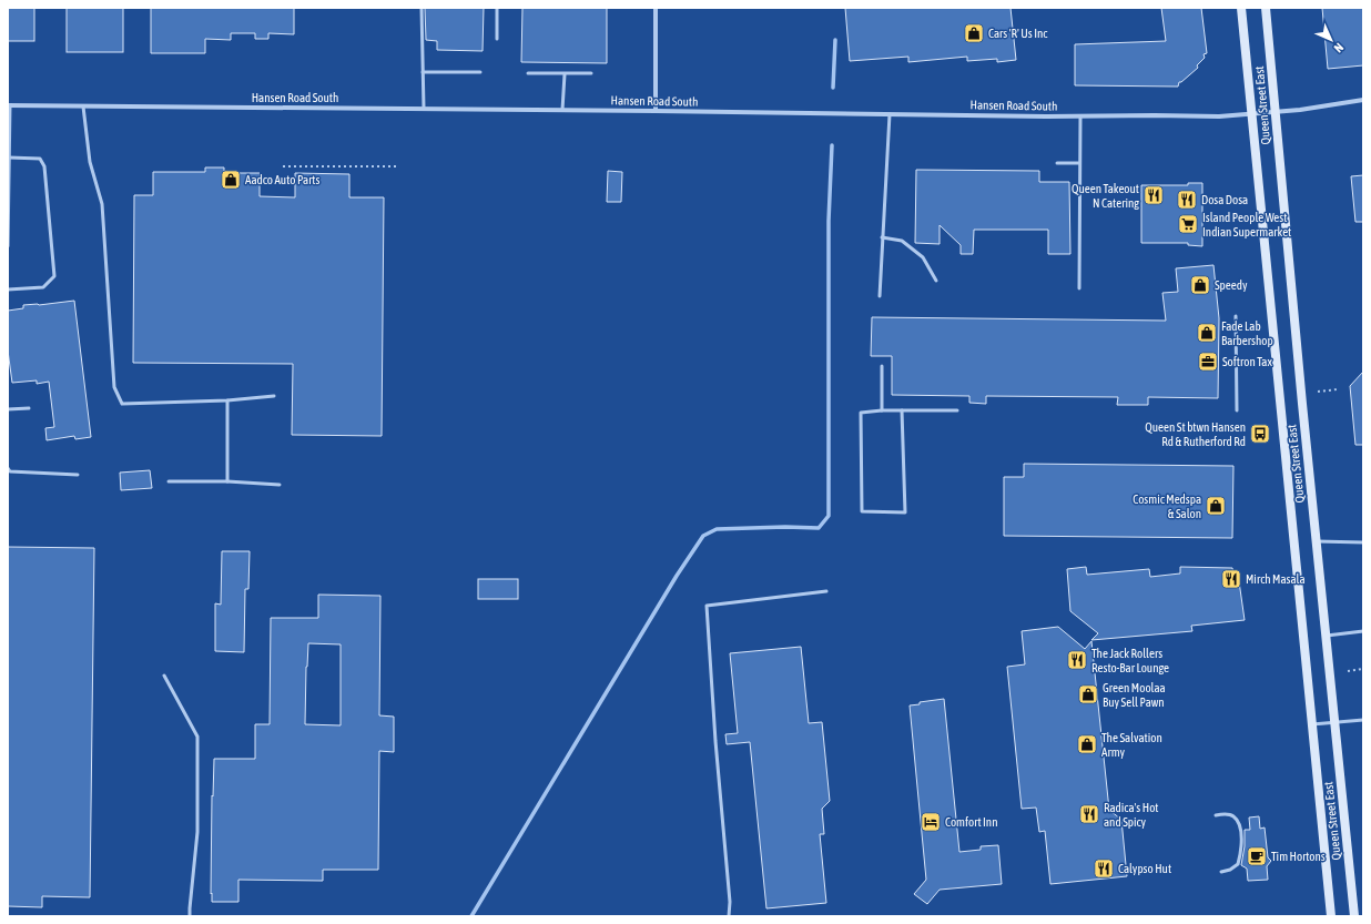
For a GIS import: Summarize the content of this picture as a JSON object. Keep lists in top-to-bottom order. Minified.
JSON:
{"streets":{"main road":["Queen Street East"],"street":["Hansen Road South"]},"crossings":[["Hansen Road South","Queen Street East"]],"places":{"shop":["Cars 'R' Us Inc","Aadco Auto Parts","Speedy","Fade Lab Barbershop","Cosmic Medspa & Salon","Green Moolaa Buy Sell Pawn","The Salvation Army"],"restaurant":["Queen Takeout N Catering","Dosa Dosa","Mirch Masala","The Jack Rollers Resto-Bar Lounge","Radica's Hot and Spicy","Calypso Hut"],"supermarket":["Island People West Indian Supermarket"],"office":["Softron Tax"],"bus stop":["Queen St btwn Hansen Rd & Rutherford Rd"],"hotel":["Comfort Inn"],"cafe":["Tim Hortons"]},"north":"bottom right"}
